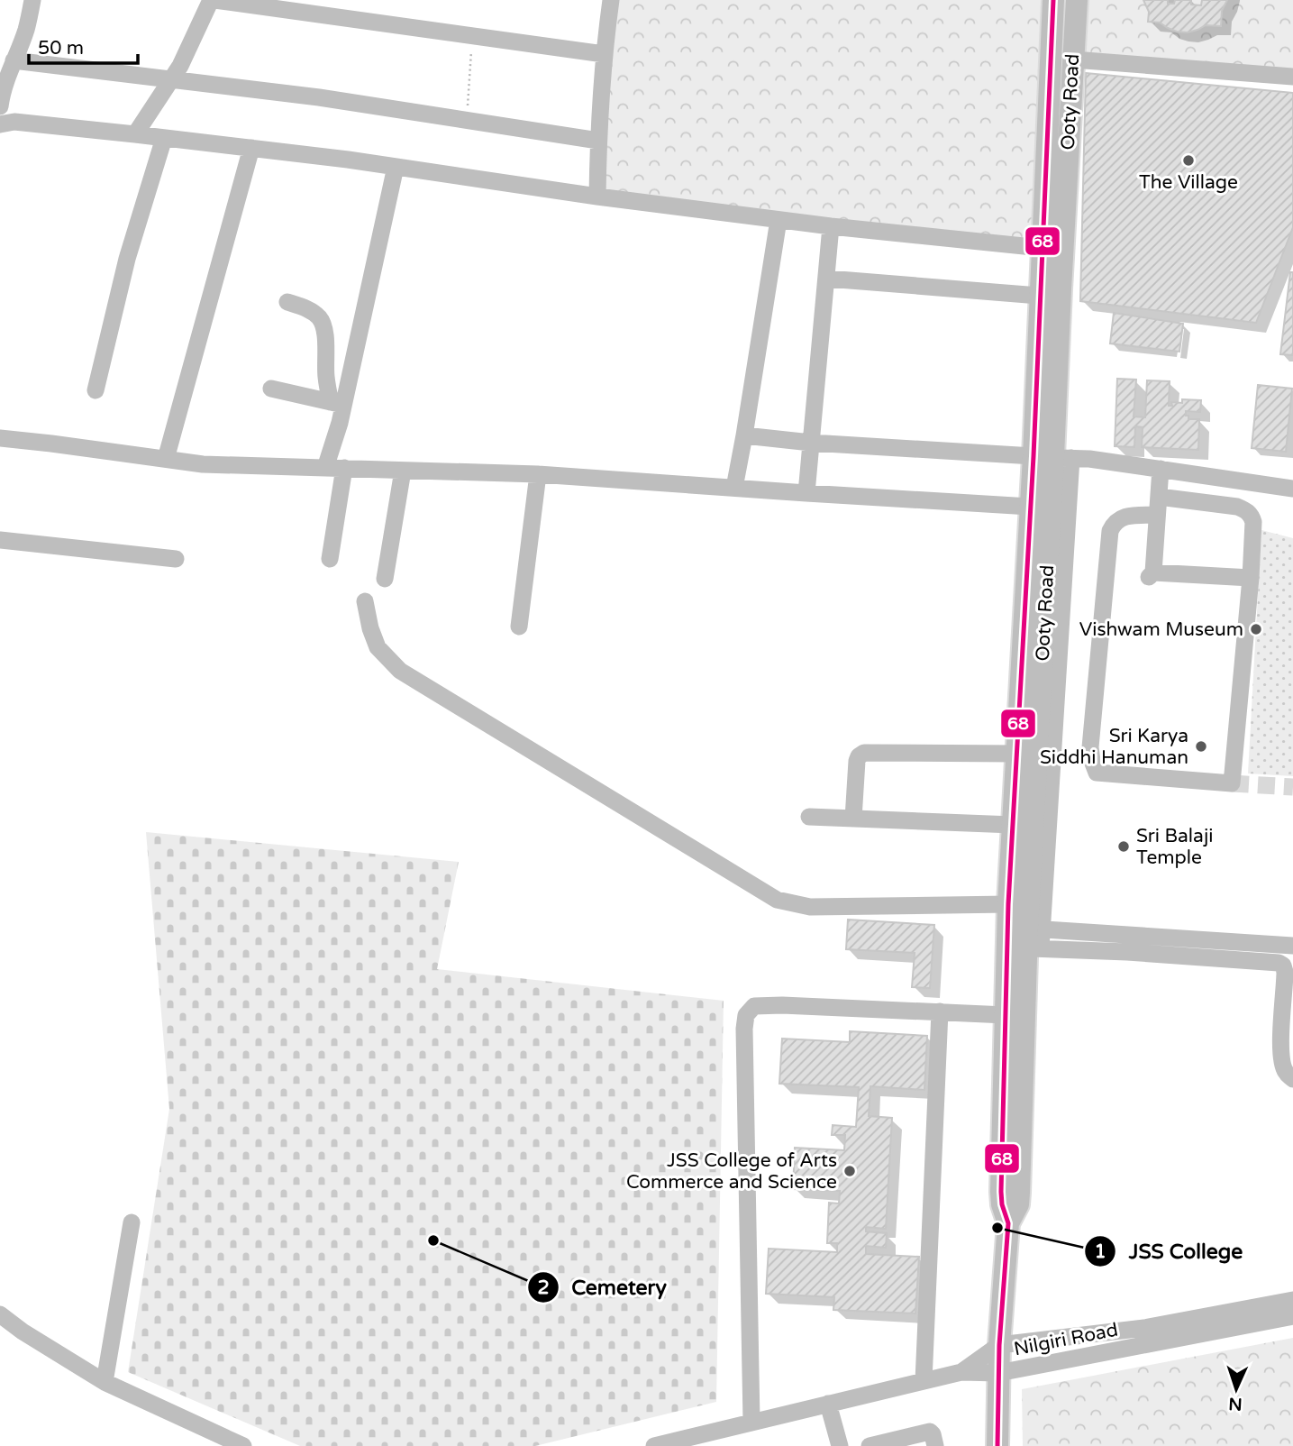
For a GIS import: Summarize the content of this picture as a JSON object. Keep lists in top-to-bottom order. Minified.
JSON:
{"streets":{"main road":["Ooty Road"],"street":["Nilgiri Road"]},"crossings":[["Ooty Road","Nilgiri Road"]],"places":["The Village","Vishwam Museum","Sri Karya Siddhi Hanuman","Sri Balaji Temple","JSS College of Arts Commerce and Science","JSS College","Cemetery"],"lines":["transit line 68"],"scale_bar":"50 m","north":"bottom"}
